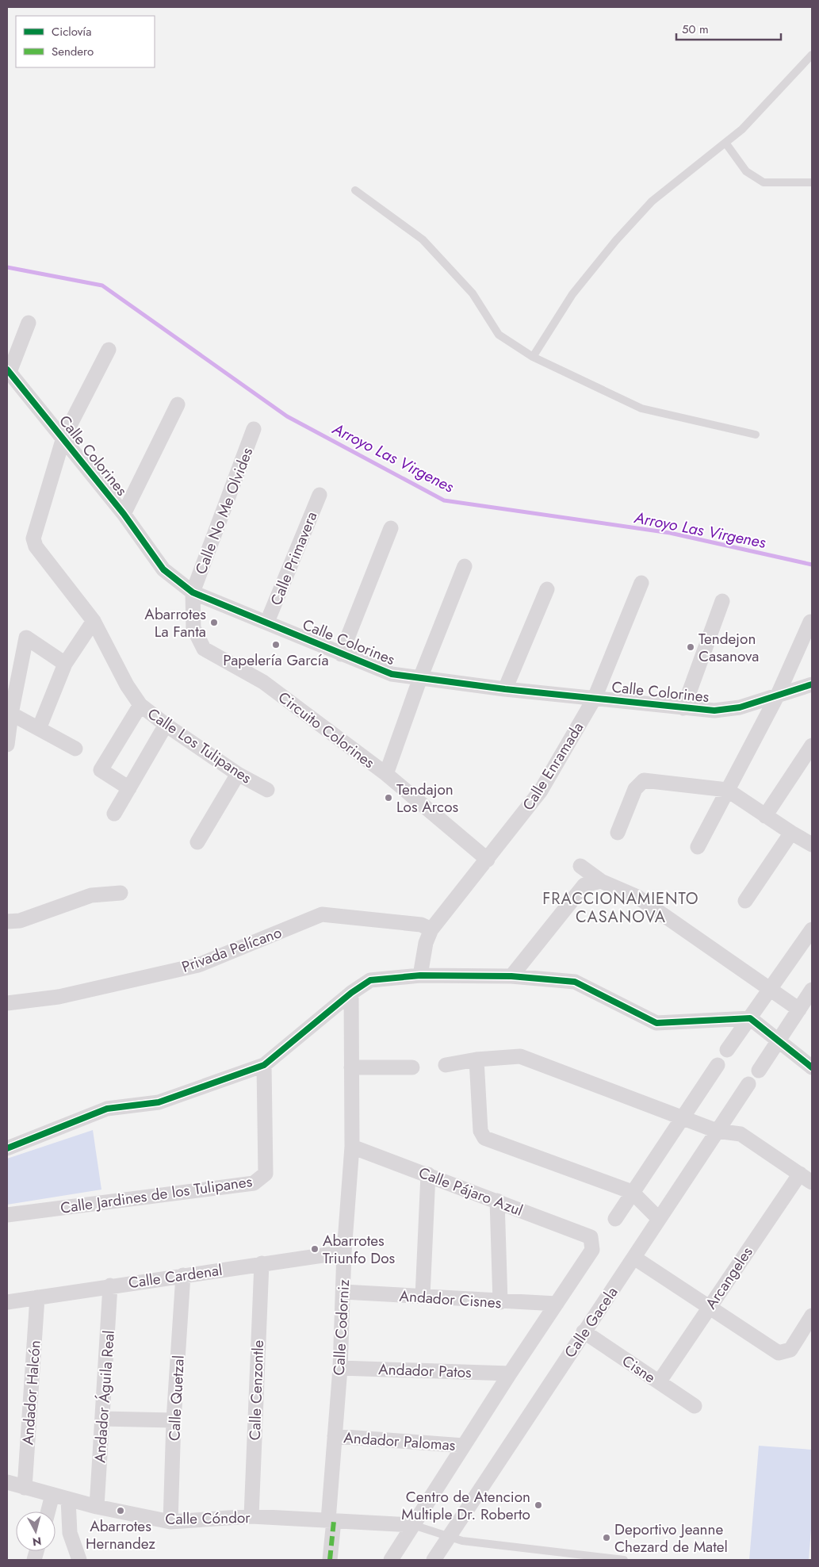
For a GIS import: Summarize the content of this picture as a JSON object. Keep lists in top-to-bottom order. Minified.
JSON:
{"streets":{"street":["Calle Colorines","Calle No Me Olvides","Calle Primavera","Circuito Colorines","Calle Los Tulipanes","Calle Enramada","Privada Pelícano","Calle Pájaro Azul","Calle Jardines de los Tulipanes","Calle Cardenal","Arcangeles","Andador Cisnes","Calle Gacela","Calle Codorniz","Cisne","Andador Patos","Calle Cenzontle","Andador Halcón","Andador Águila Real","Calle Quetzal","Andador Palomas","Calle Cóndor"]},"crossings":[["Calle Colorines","Calle No Me Olvides"],["Calle Colorines","Calle Primavera"],["Calle Colorines","Circuito Colorines"],["Calle Colorines","Calle Los Tulipanes"],["Calle Colorines","Calle Enramada"],["Calle No Me Olvides","Circuito Colorines"],["Circuito Colorines","Calle Enramada"],["Calle Enramada","Privada Pelícano"],["Calle Pájaro Azul","Andador Cisnes"],["Calle Pájaro Azul","Calle Codorniz"],["Calle Cardenal","Calle Codorniz"],["Calle Cardenal","Calle Cenzontle"],["Calle Cardenal","Andador Halcón"],["Calle Cardenal","Andador Águila Real"],["Calle Cardenal","Calle Quetzal"],["Arcangeles","Cisne"],["Andador Cisnes","Calle Codorniz"],["Calle Gacela","Cisne"],["Calle Codorniz","Andador Patos"],["Calle Codorniz","Andador Palomas"],["Calle Codorniz","Calle Cóndor"],["Calle Cenzontle","Calle Cóndor"],["Andador Halcón","Calle Cóndor"],["Andador Águila Real","Calle Cóndor"],["Calle Quetzal","Calle Cóndor"]],"districts":["FRACCIONAMIENTO CASANOVA"],"water":["Arroyo Las Virgenes"],"places":["Abarrotes La Fanta","Papelería García","Tendejon Casanova","Tendajon Los Arcos","Abarrotes Triunfo Dos","Centro de Atencion Multiple Dr. Roberto","Abarrotes Hernandez","Deportivo Jeanne Chezard de Matel"],"legend":["Ciclovía","Sendero"],"scale_bar":"50 m","north":"bottom"}
